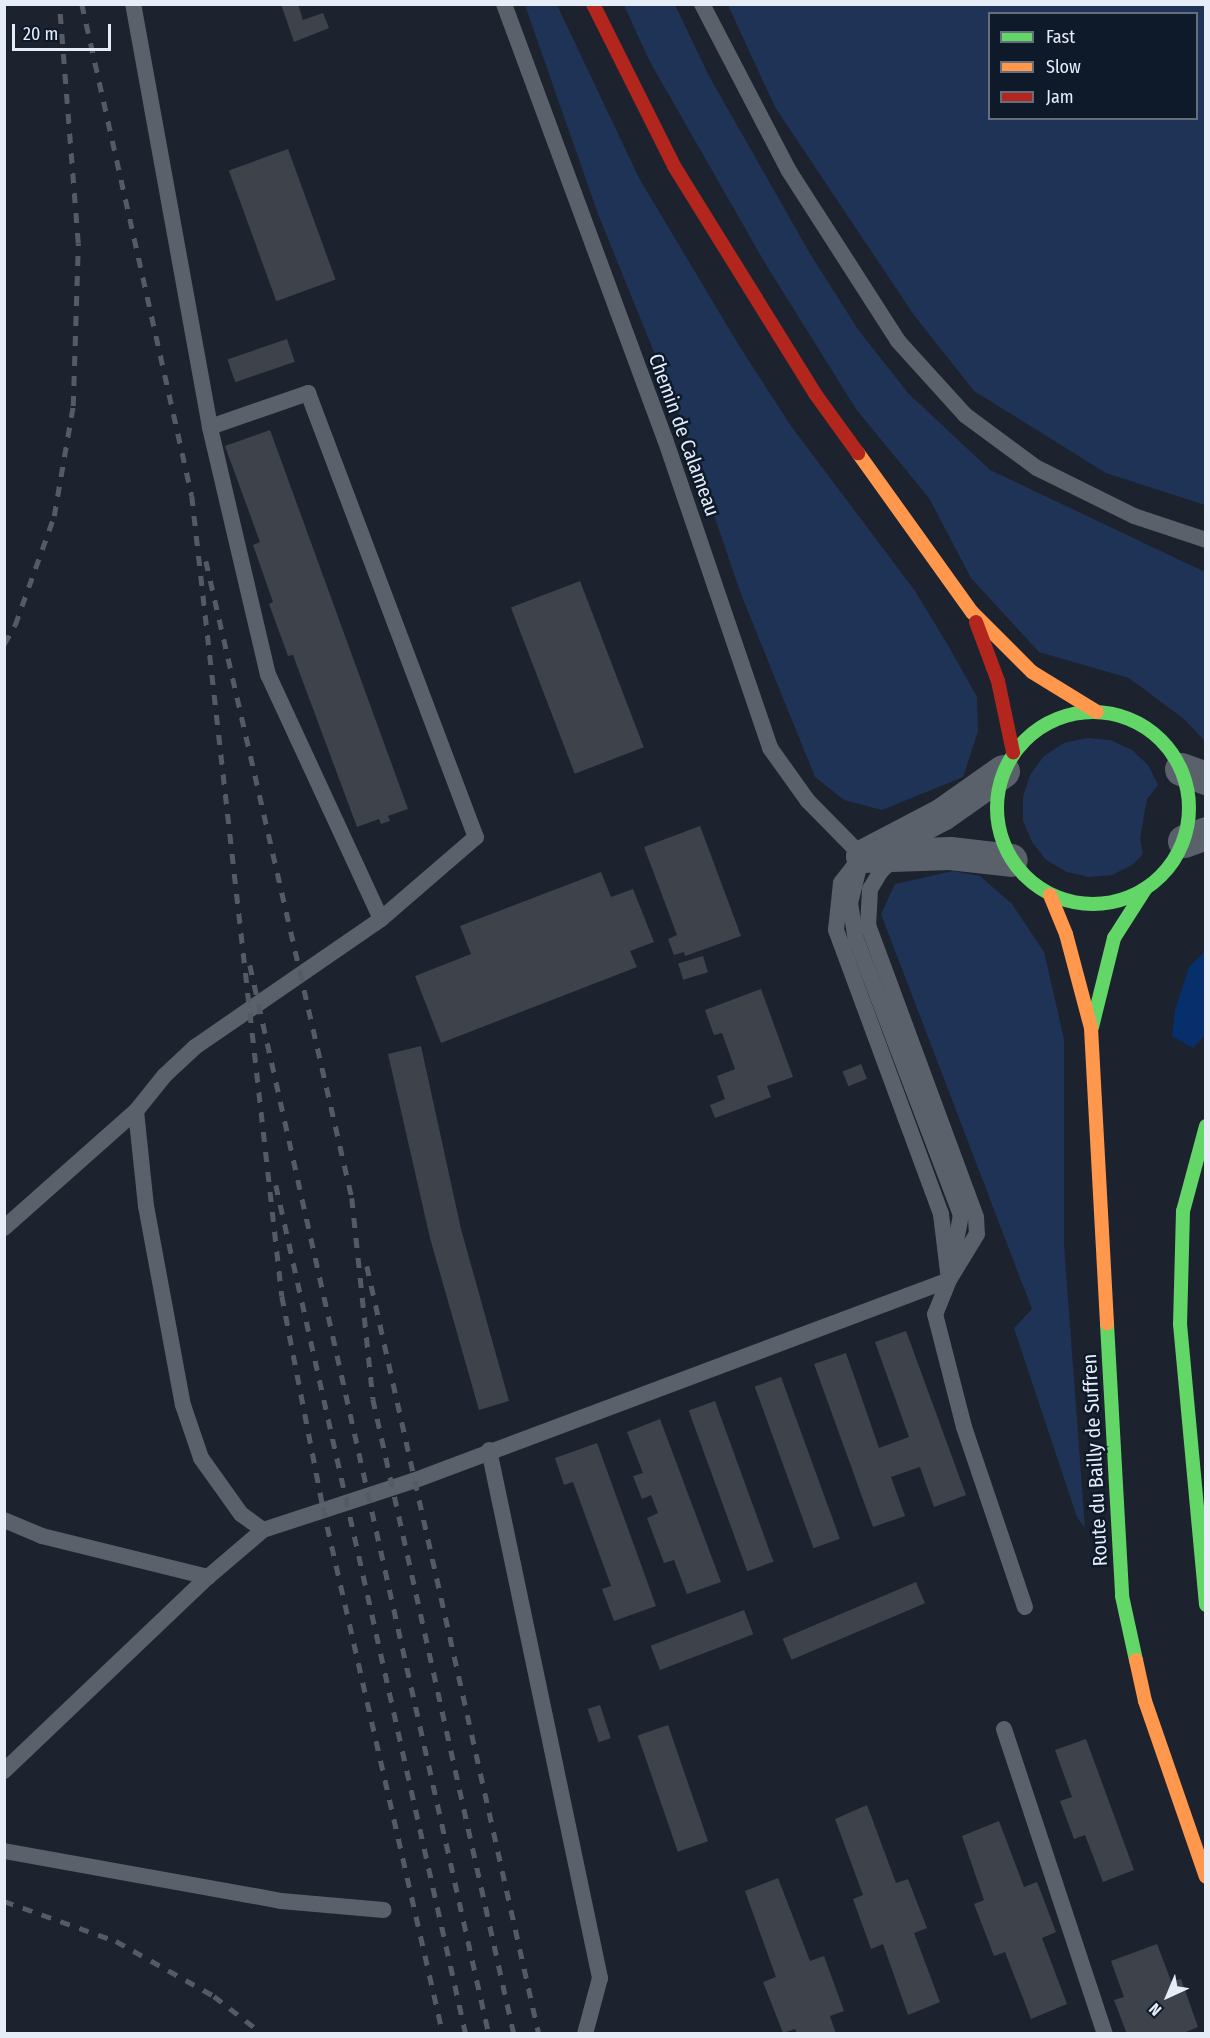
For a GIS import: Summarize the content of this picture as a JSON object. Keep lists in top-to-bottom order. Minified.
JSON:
{"streets":{"main road":["Route du Bailly de Suffren"],"lane":["Chemin de Calameau"]},"legend":["Fast","Slow","Jam"],"scale_bar":"20 m","north":"bottom left"}
